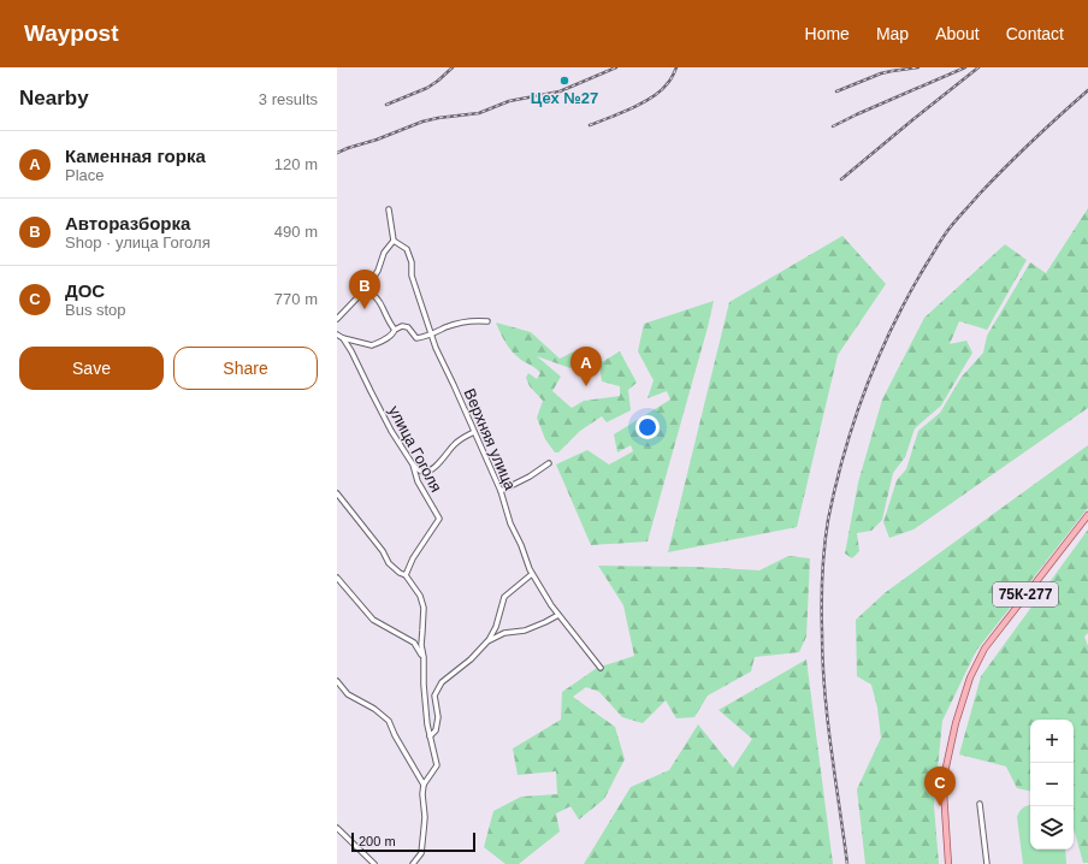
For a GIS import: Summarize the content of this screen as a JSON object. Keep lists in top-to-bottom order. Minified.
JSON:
{"streets":{"main road":["75К-277"],"street":["Верхняя улица","улица Гоголя"]},"places":["Цех №27"],"scale_bar":"200 m","page":{"header":"Waypost","nav":["Home","Map","About","Contact"],"heading":["Nearby","3 results"],"list":[{"mark":"A","name":"Каменная горка","note":"Place","value":"120 m"},{"mark":"B","name":"Авторазборка","note":"Shop · улица Гоголя","value":"490 m"},{"mark":"C","name":"ДОС","note":"Bus stop","value":"770 m"}],"pins":["B","A","C"],"buttons":["Save","Share"],"map_buttons":["+","−"],"scale":"200 m"}}
